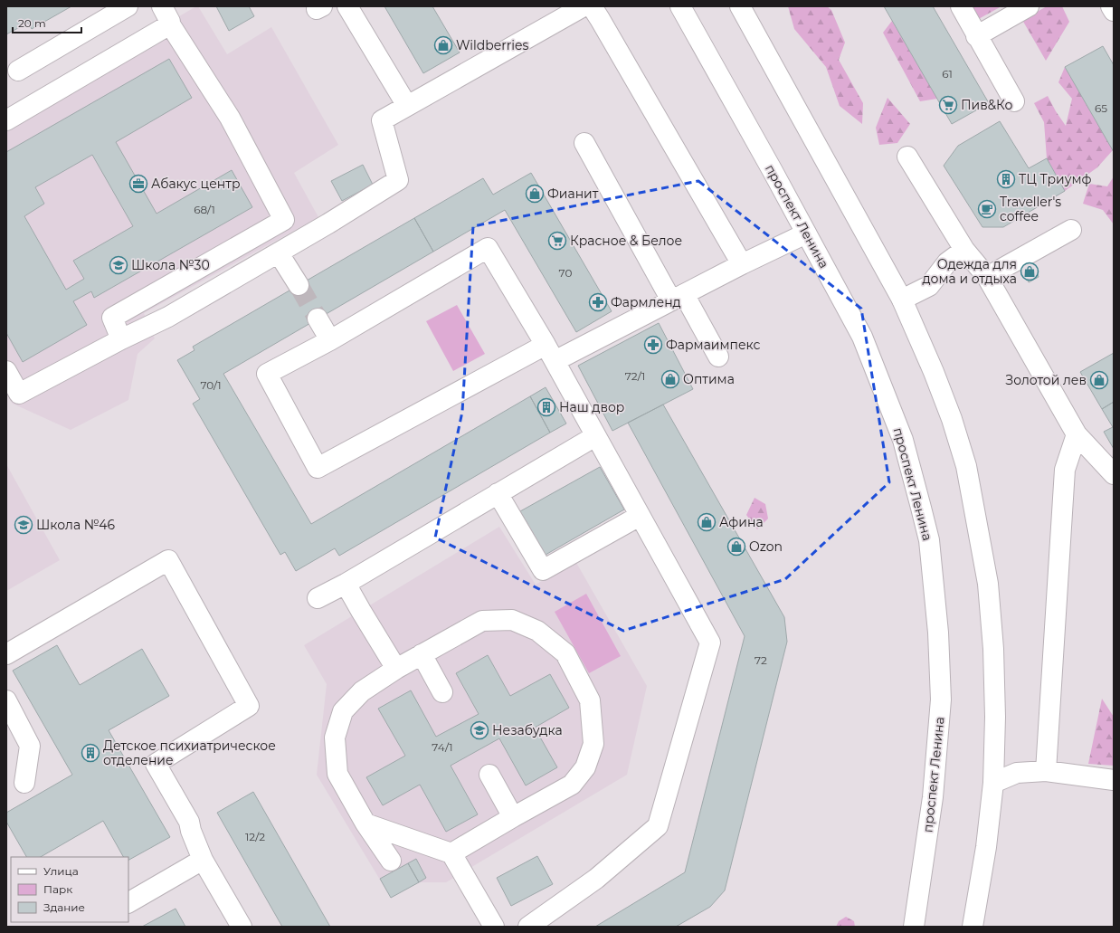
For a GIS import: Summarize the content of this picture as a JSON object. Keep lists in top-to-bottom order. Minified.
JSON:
{"streets":{"main road":["проспект Ленина"]},"places":{"shop":["Wildberries","Фианит","Одежда для дома и отдыха","Оптима","Золотой лев","Афина","Ozon"],"supermarket":["Пив&Ко","Красное & Белое"],"building":["ТЦ Триумф","Наш двор","Детское психиатрическое отделение"],"office":["Абакус центр"],"cafe":["Traveller's coffee"],"school or university":["Школа №30","Школа №46","Незабудка"],"pharmacy":["Фармленд","Фармаимпекс"]},"house_numbers":["61","65","68/1","70","72/1","70/1","72","74/1","12/2"],"legend":["Улица","Парк","Здание"],"scale_bar":"20 m"}
